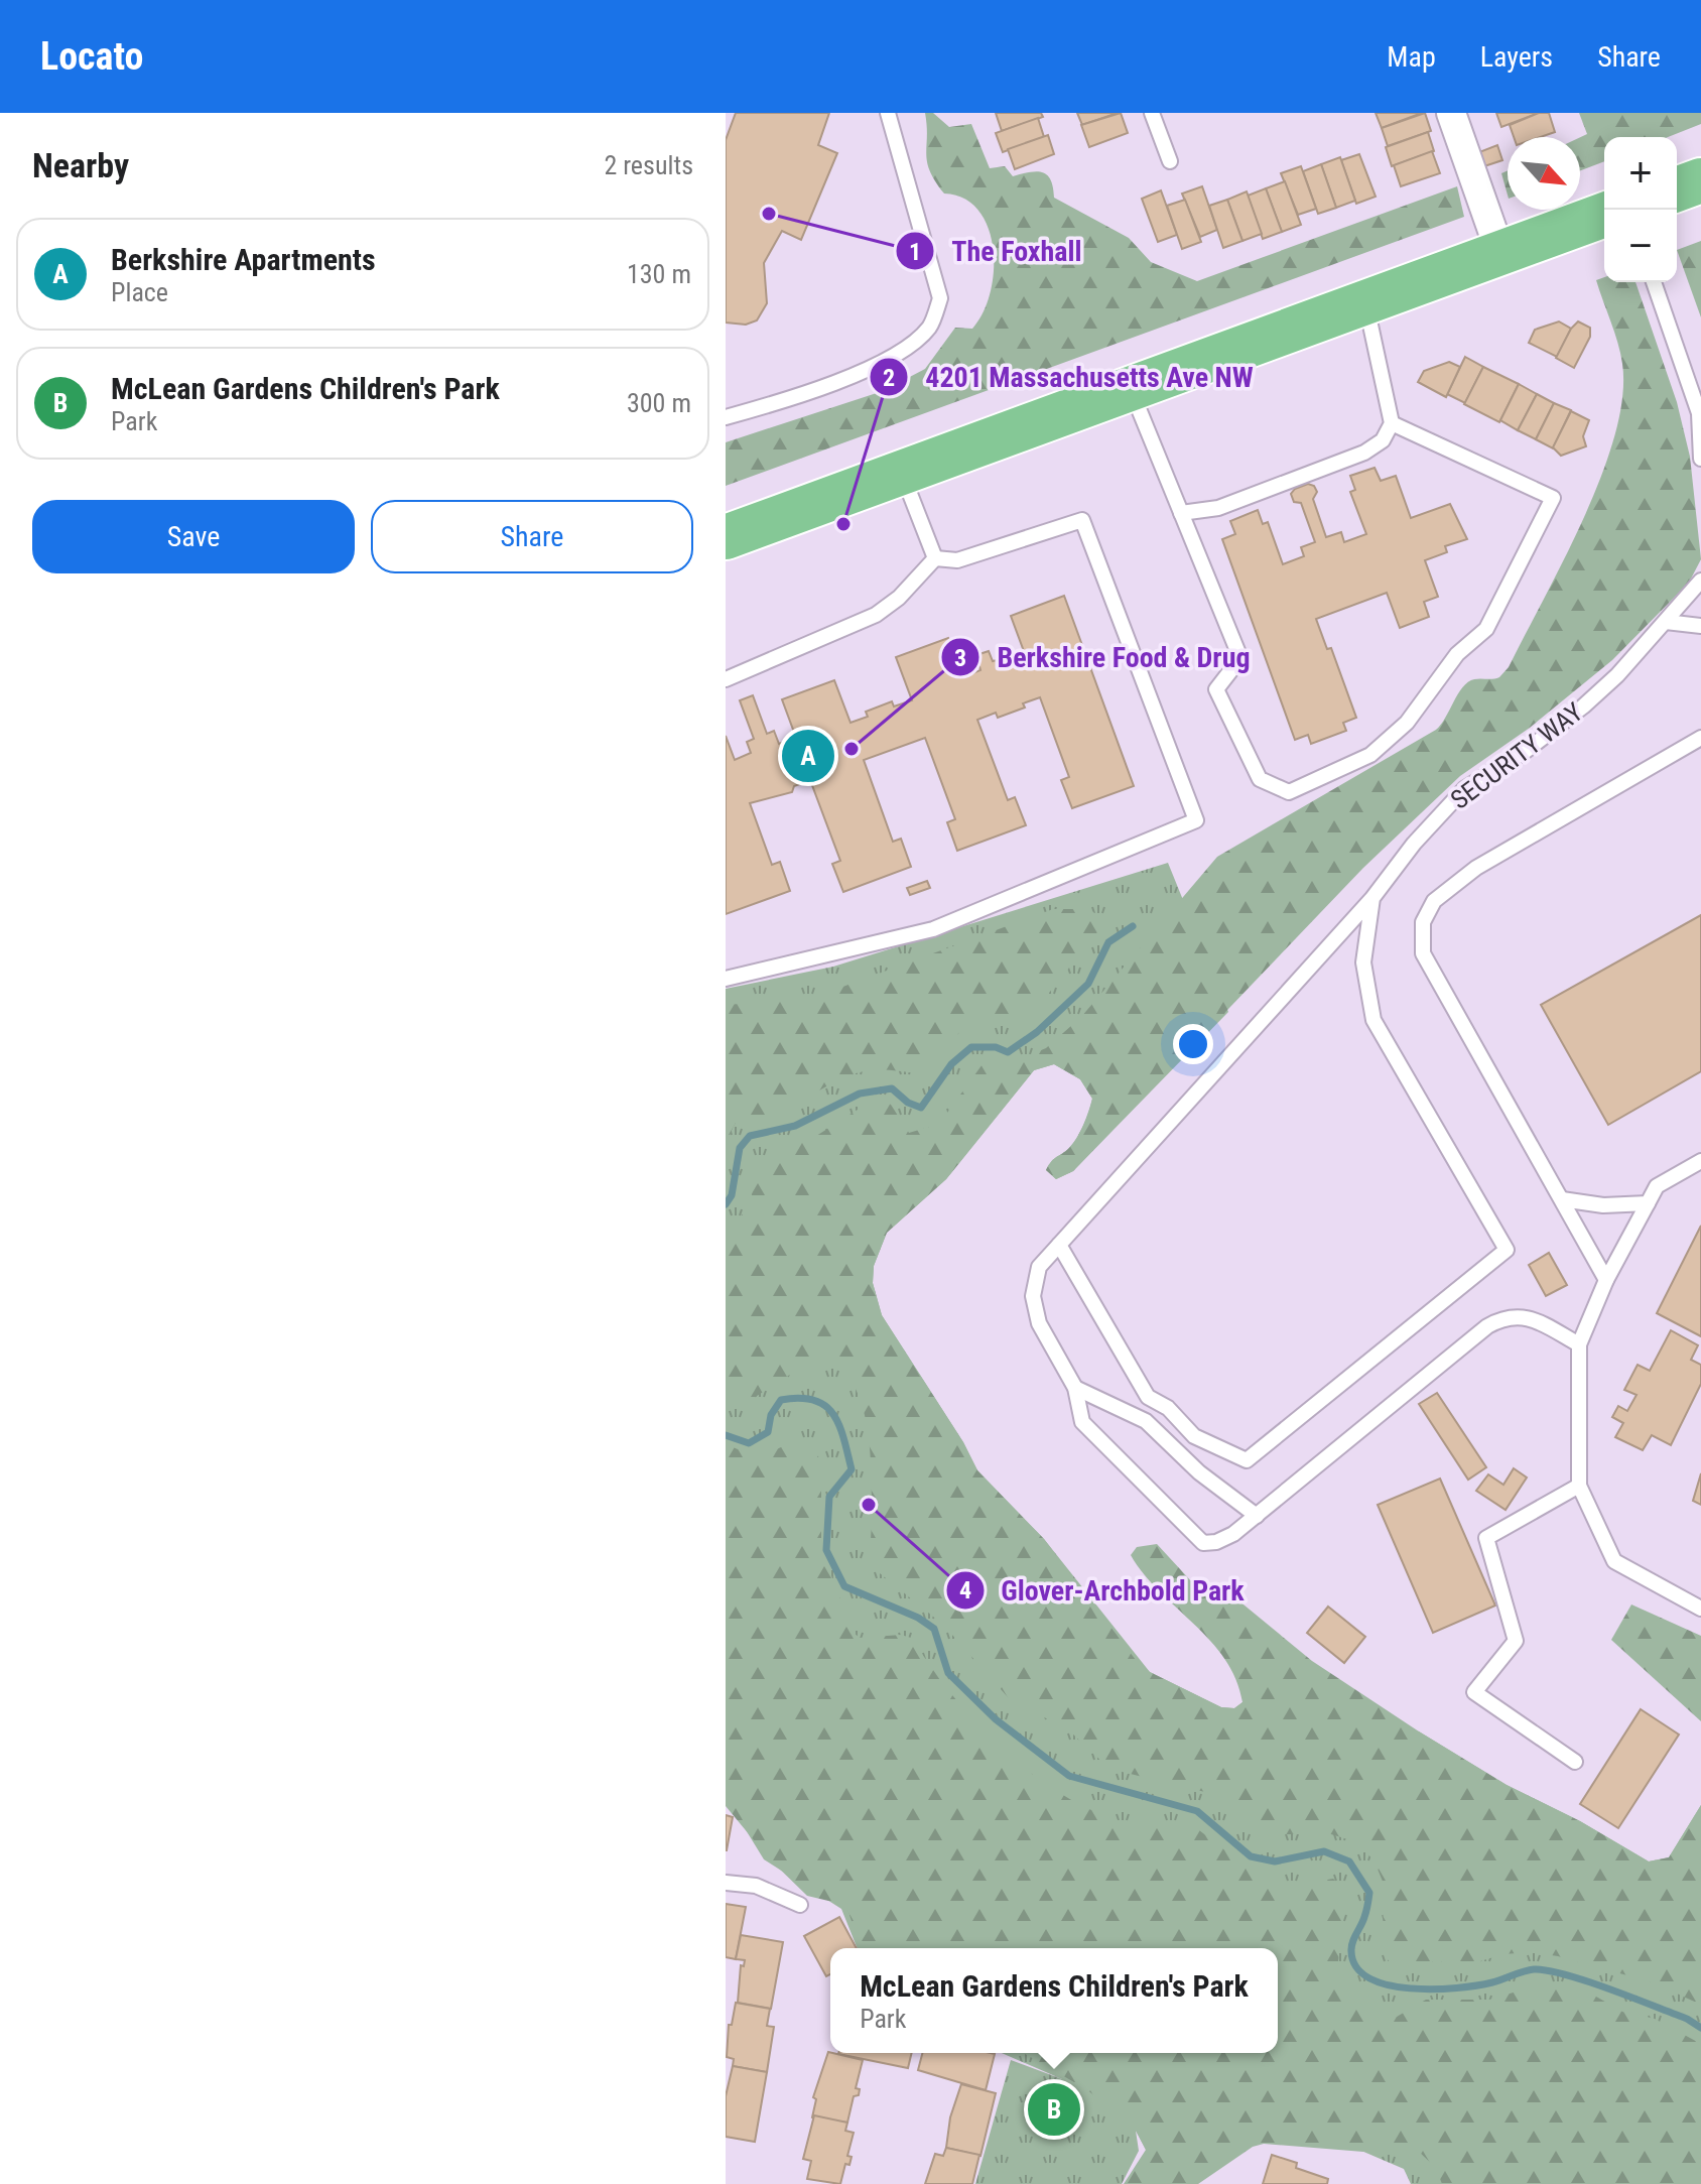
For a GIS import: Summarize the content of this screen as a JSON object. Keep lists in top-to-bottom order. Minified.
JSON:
{"streets":{"lane":["SECURITY WAY"]},"places":["The Foxhall","4201 Massachusetts Ave NW","Berkshire Food & Drug","Glover-Archbold Park"],"north":"bottom right","page":{"header":"Locato","nav":["Map","Layers","Share"],"heading":["Nearby","2 results"],"map_buttons":["+","−"],"list":[{"mark":"A","name":"Berkshire Apartments","note":"Place","value":"130 m"},{"mark":"B","name":"McLean Gardens Children's Park","note":"Park","value":"300 m"}],"buttons":["Save","Share"],"pins":["A","B"],"popup":["McLean Gardens Children's Park","Park"]}}
